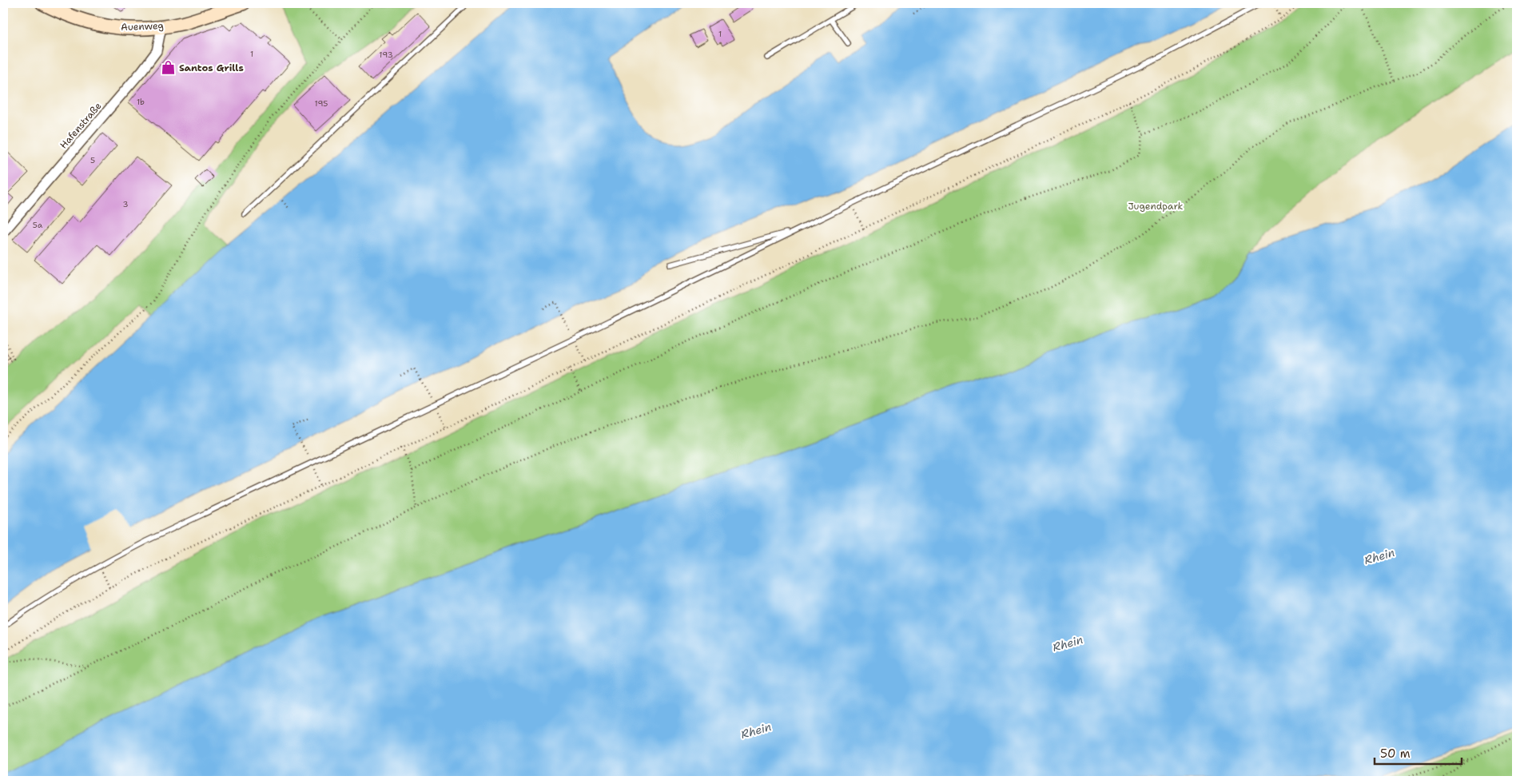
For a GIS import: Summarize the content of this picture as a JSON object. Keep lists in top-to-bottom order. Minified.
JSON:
{"streets":{"street":["Auenweg","Hafenstraße"]},"crossings":[["Auenweg","Hafenstraße"]],"water":["Rhein"],"parks":["Jugendpark"],"places":{"shop":["Santos Grills"]},"house_numbers":["1","1","193","1b","195","5","3","5a"],"scale_bar":"50 m"}
